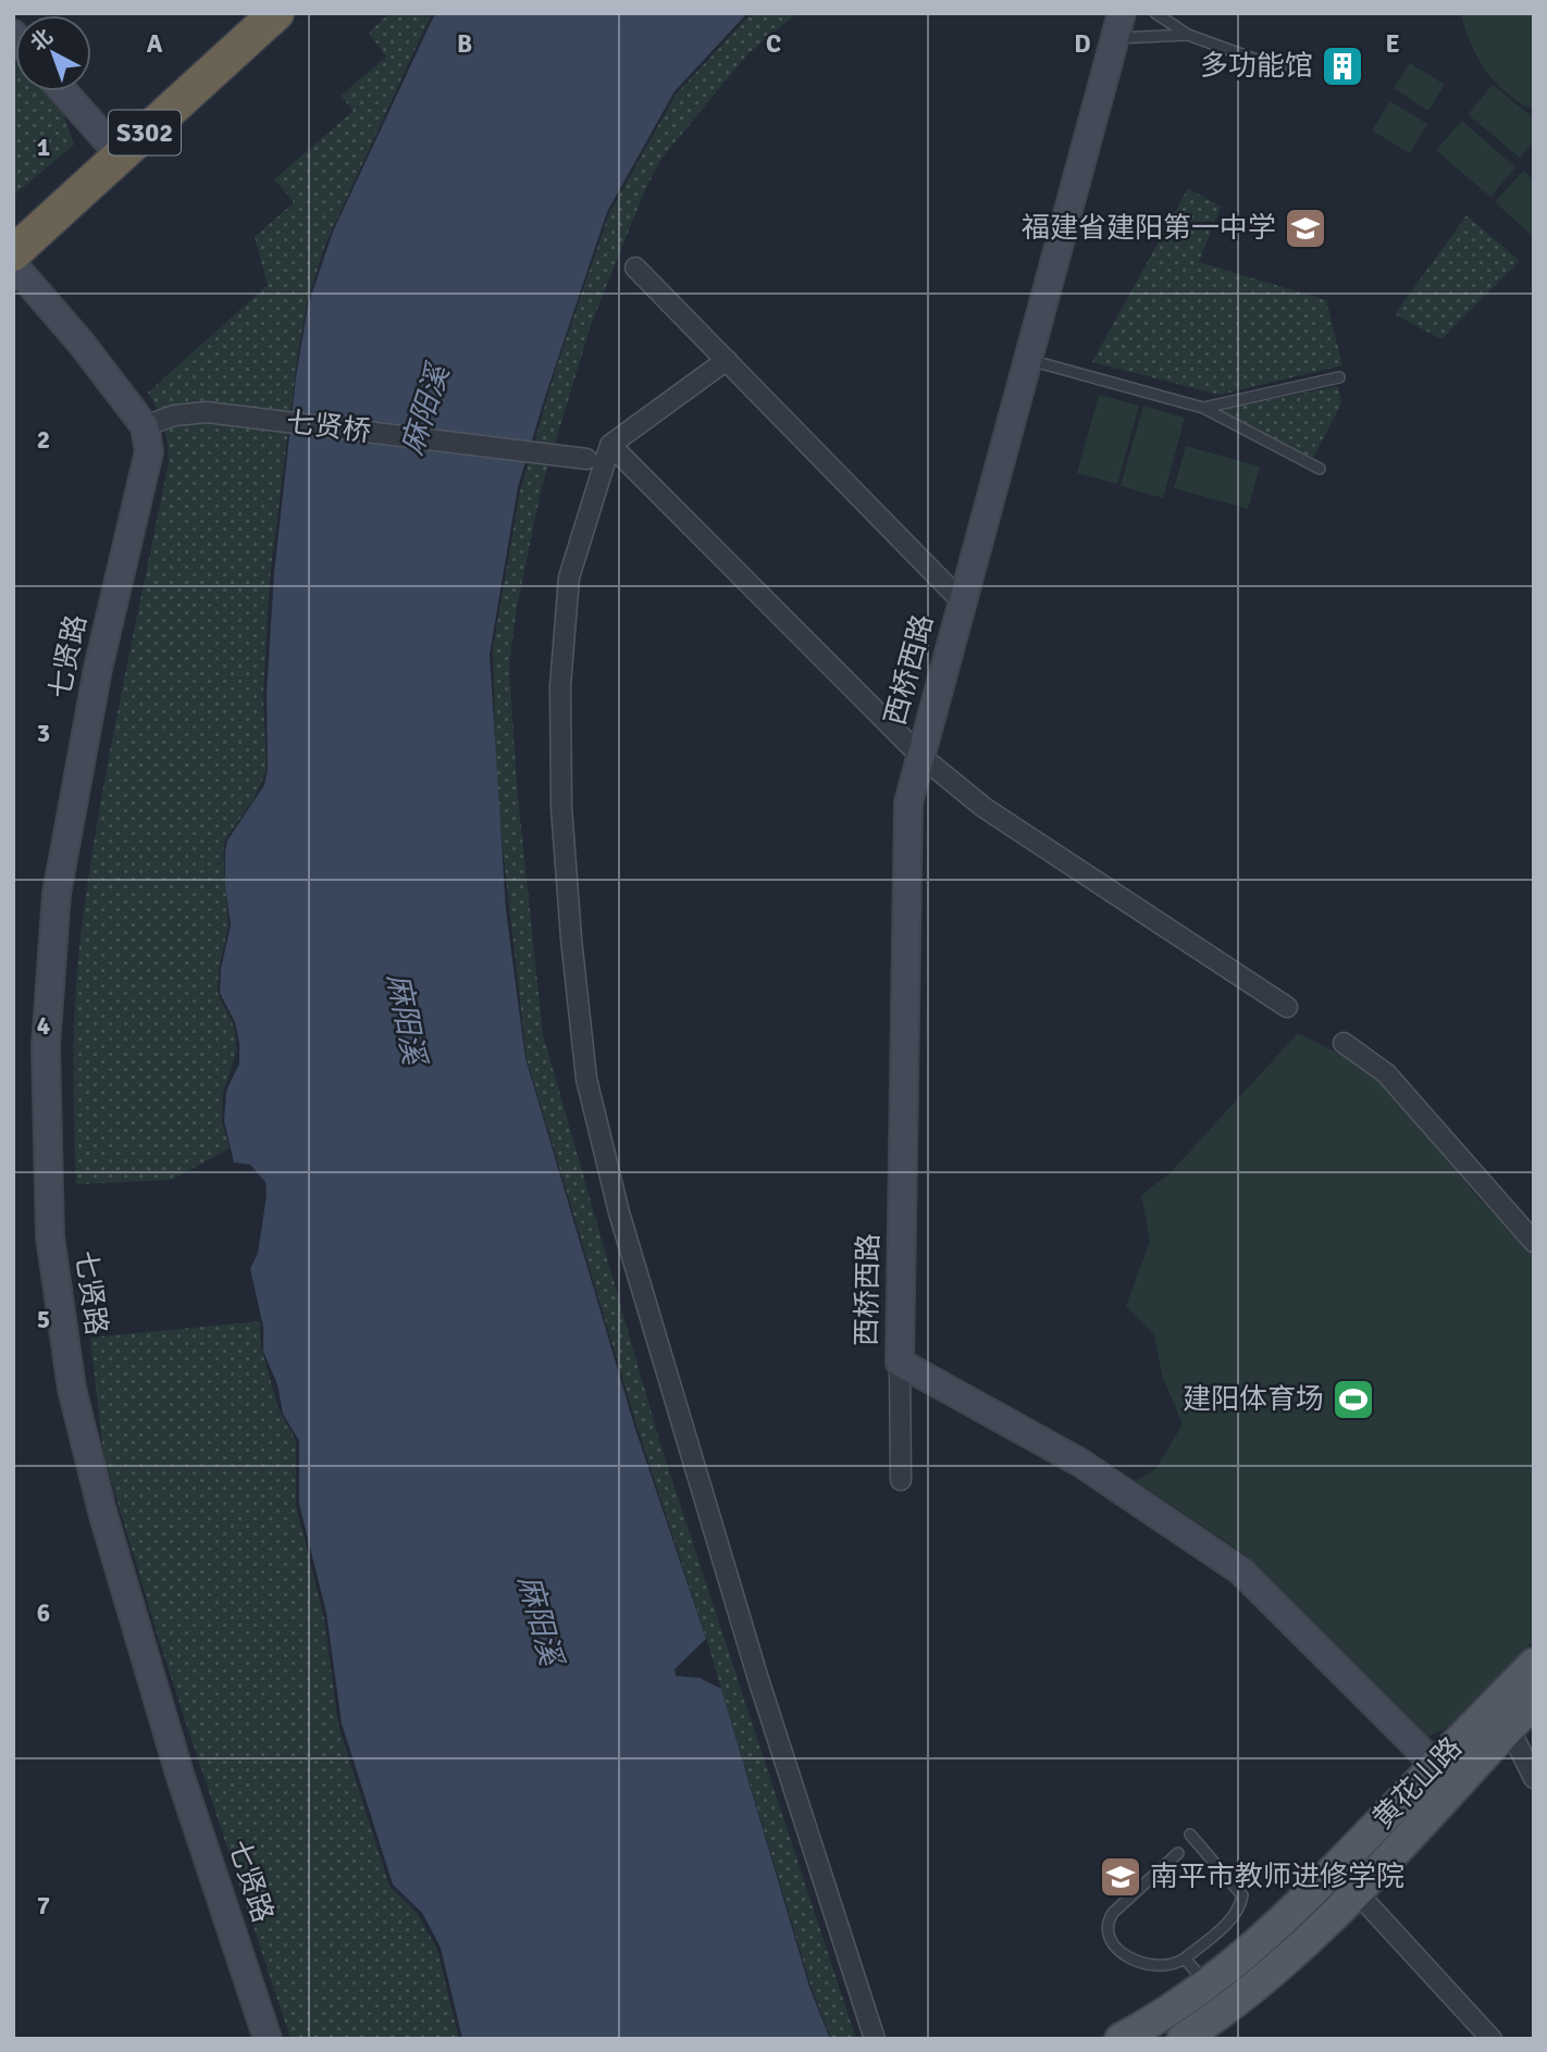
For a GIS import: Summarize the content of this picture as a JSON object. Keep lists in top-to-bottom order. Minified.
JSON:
{"streets":{"highway":["S302"],"main road":["七贤路","西桥西路","黄花山路"],"street":["七贤桥"]},"crossings":[["七贤桥","七贤路"]],"water":["麻阳溪"],"places":{"building":["多功能馆"],"school or university":["福建省建阳第一中学","南平市教师进修学院"],"sports":["建阳体育场"]},"north":"top left","grid":{"columns":["A","B","C","D","E"],"rows":["1","2","3","4","5","6","7"]}}
